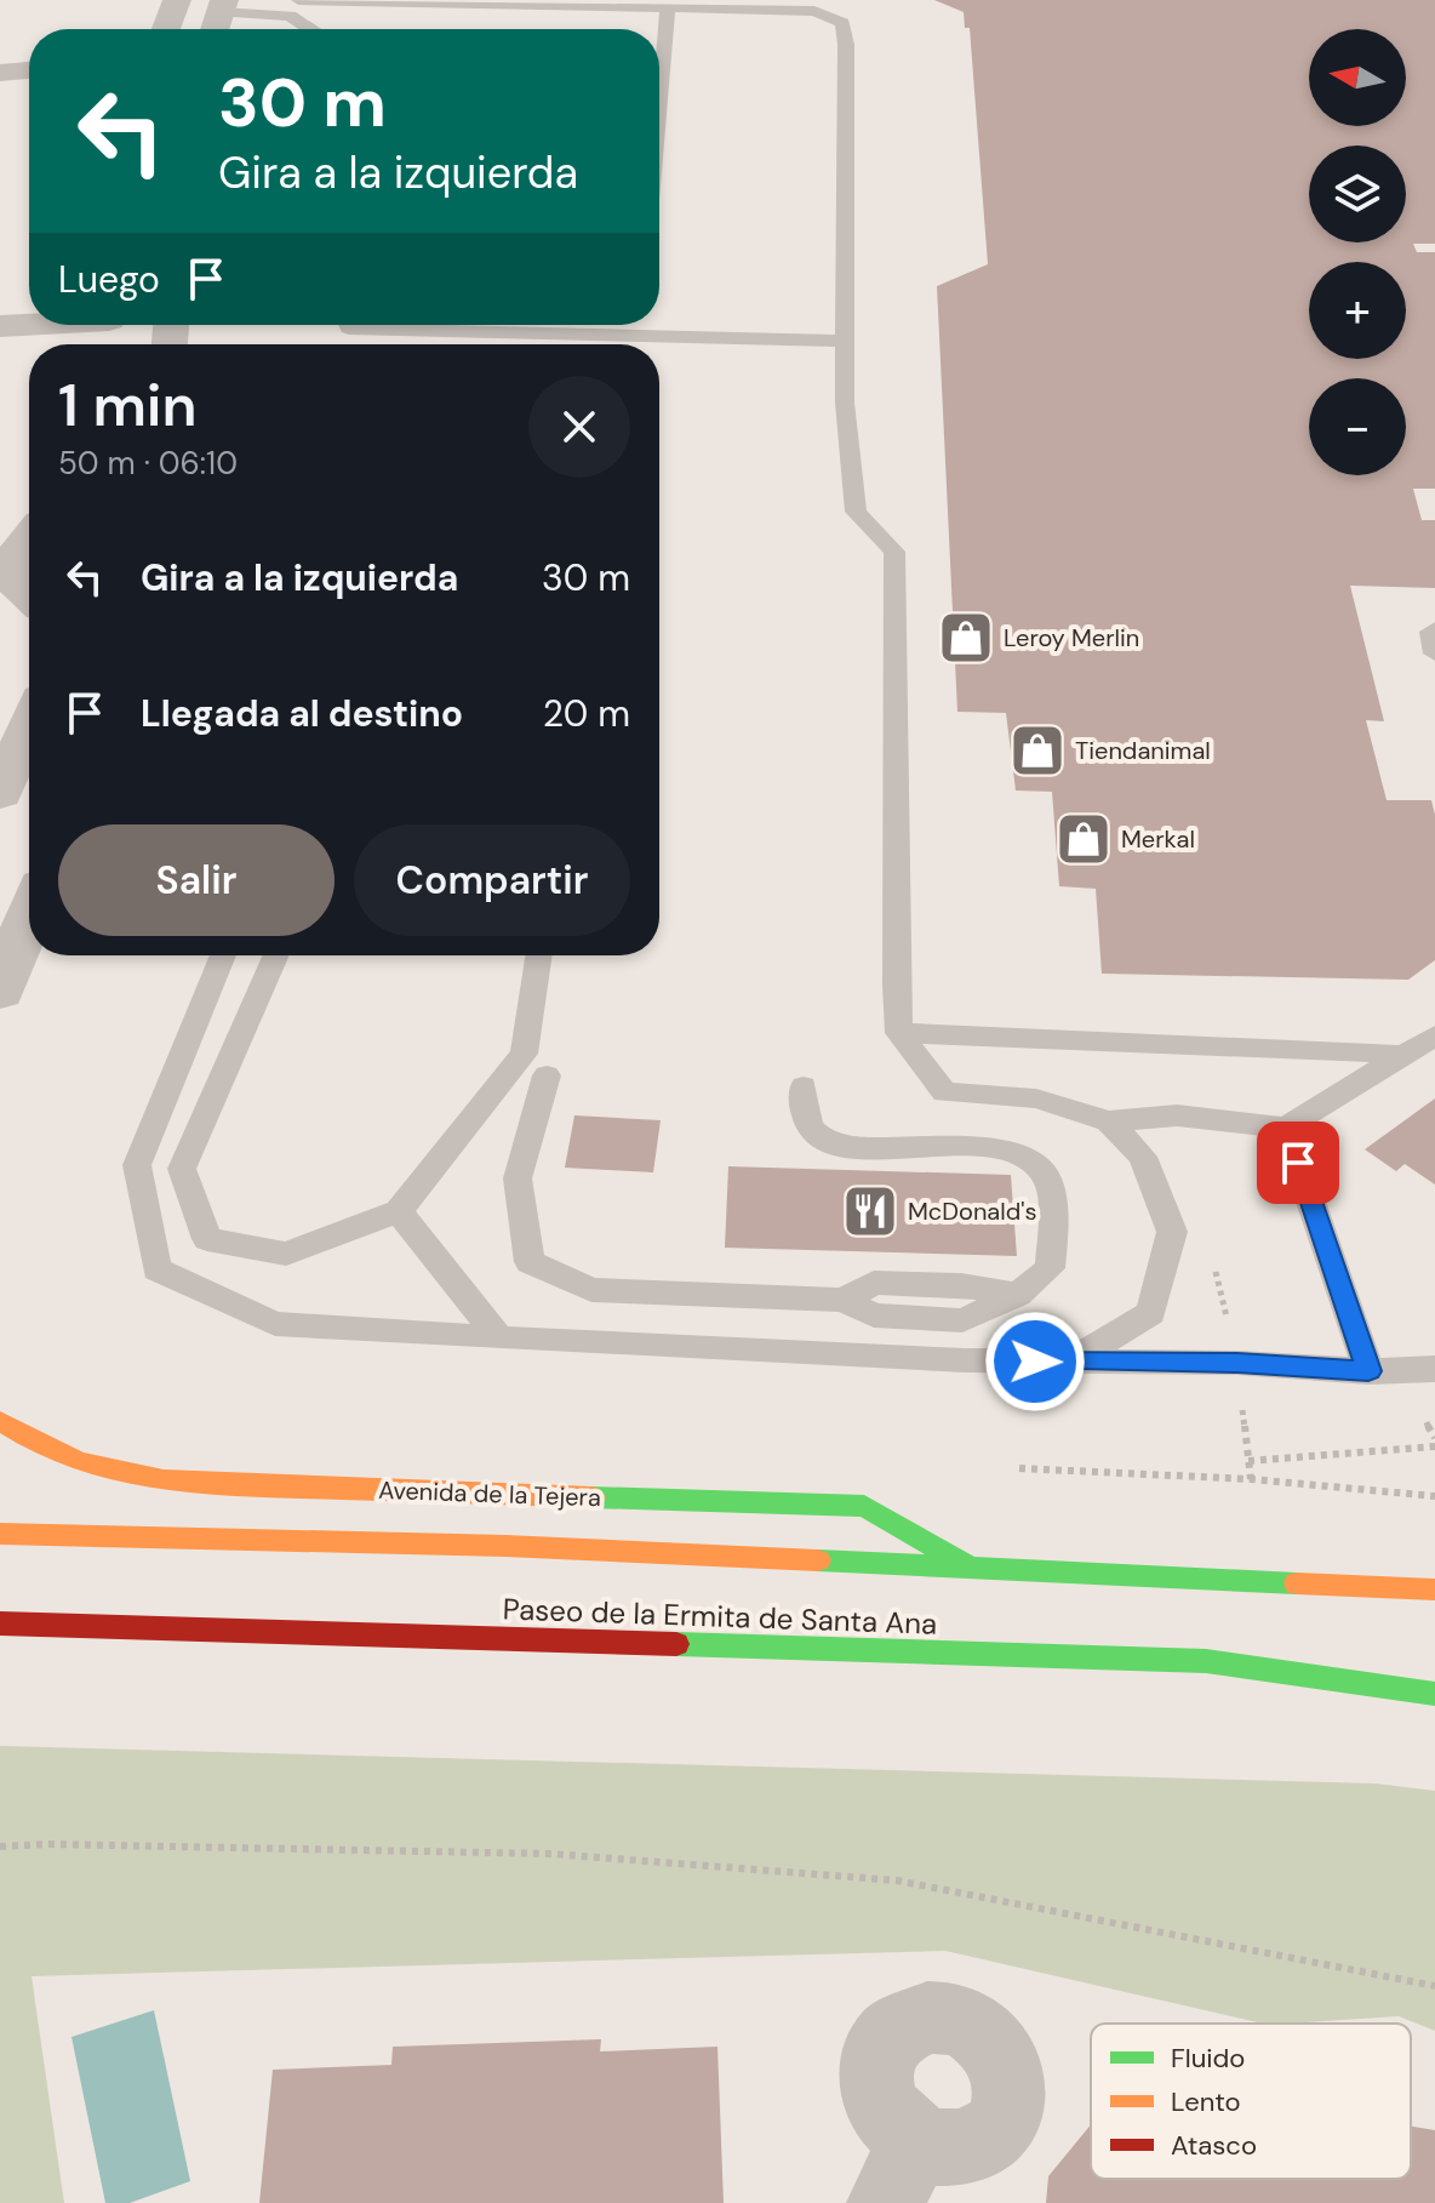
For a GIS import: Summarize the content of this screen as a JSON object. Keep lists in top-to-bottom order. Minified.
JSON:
{"streets":{"main road":["Avenida de la Tejera","Paseo de la Ermita de Santa Ana"]},"places":{"shop":["Leroy Merlin","Tiendanimal","Merkal"],"restaurant":["McDonald's"]},"legend":["Fluido","Lento","Atasco"],"north":"left","page":{"map_buttons":["+","−"],"turn":["30 m","Gira a la izquierda"],"then":"Luego","heading":["1 min","50 m · 06:10"],"list":[{"name":"Gira a la izquierda","value":"30 m"},{"name":"Llegada al destino","value":"20 m"}],"buttons":["Salir","Compartir"]}}
